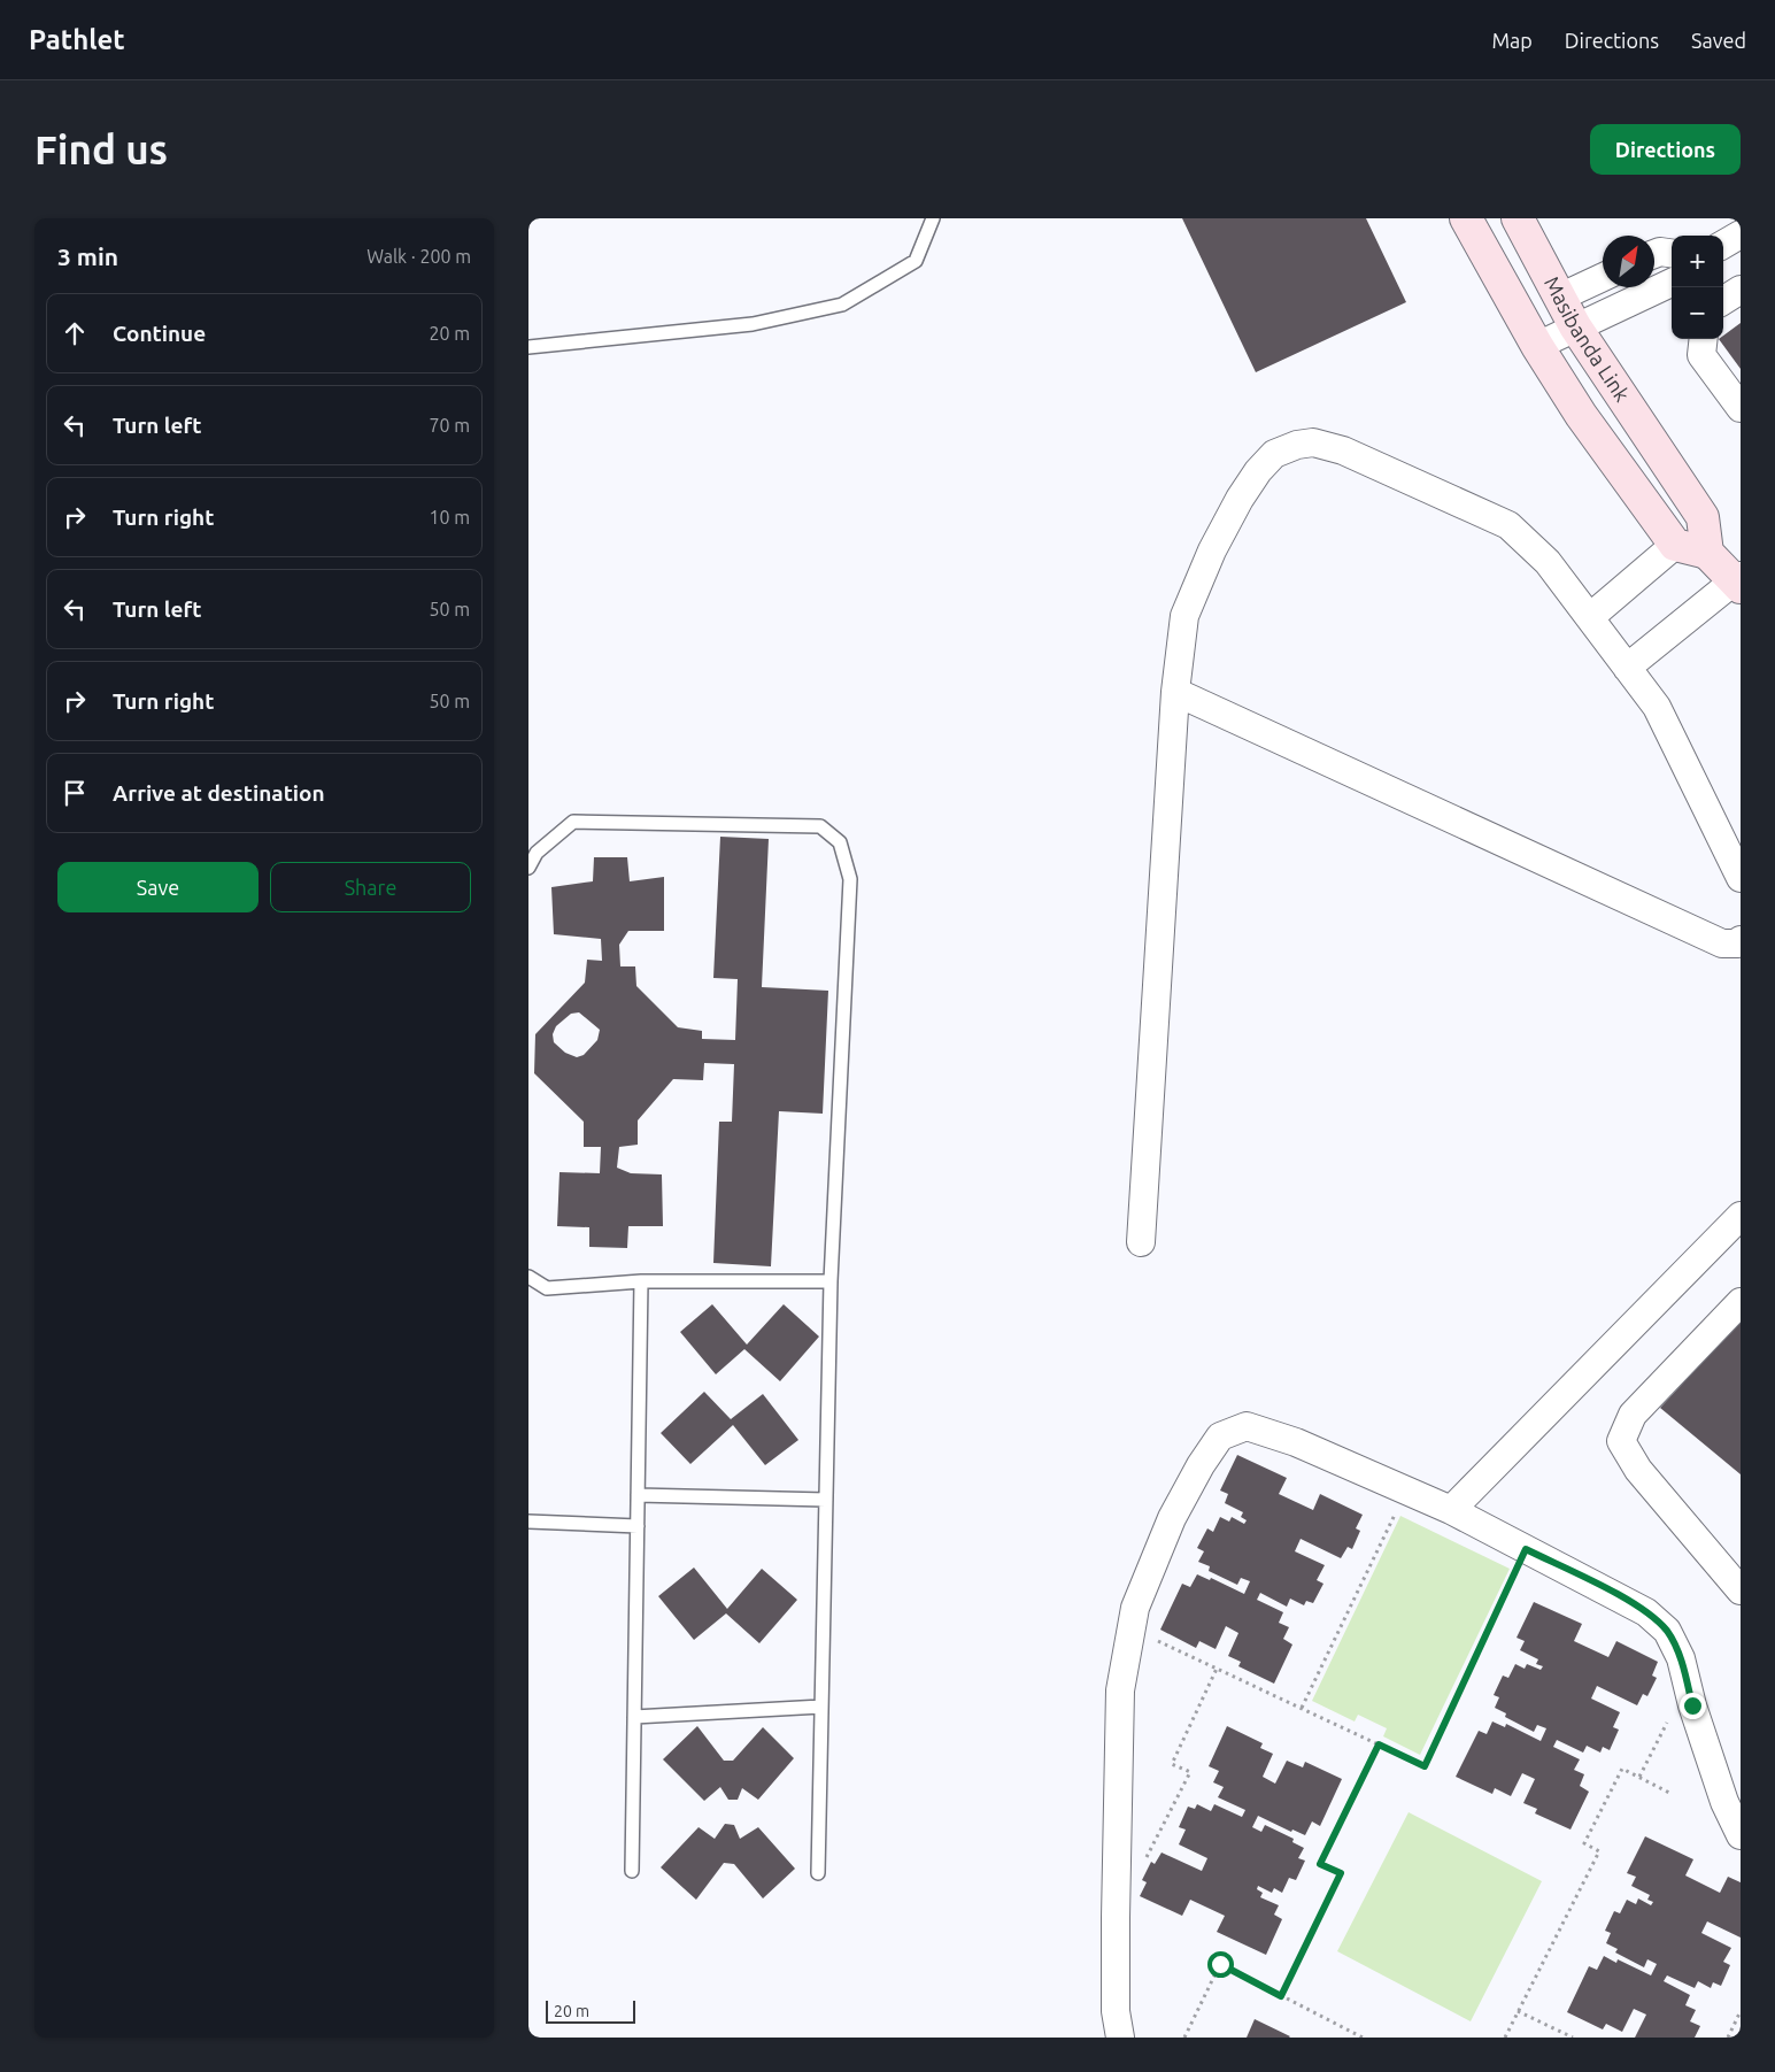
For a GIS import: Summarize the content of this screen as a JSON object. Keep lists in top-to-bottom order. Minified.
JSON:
{"streets":{"main road":["Masibanda Link"]},"scale_bar":"20 m","north":"top right","page":{"header":"Pathlet","nav":["Map","Directions","Saved"],"buttons":["Directions",["Save","Share"]],"title":"Find us","heading":["3 min","Walk · 200 m"],"map_buttons":["+","−"],"list":[["Continue","20 m"],["Turn left","70 m"],["Turn right","10 m"],["Turn left","50 m"],["Turn right","50 m"],"Arrive at destination"],"scale":"20 m"}}
